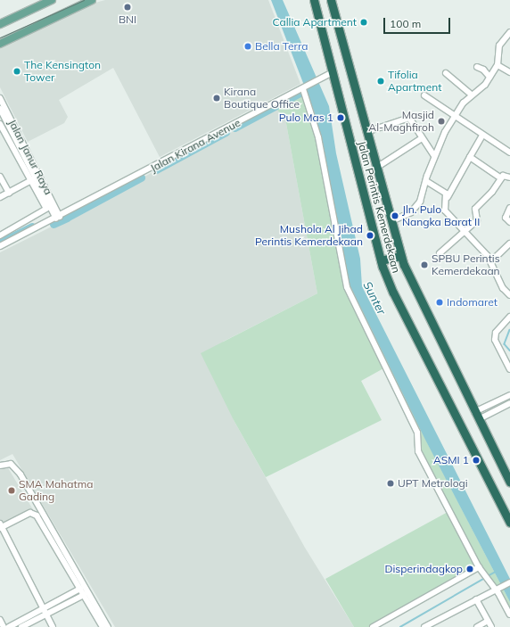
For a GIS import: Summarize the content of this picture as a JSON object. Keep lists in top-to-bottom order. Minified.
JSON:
{"streets":{"highway":["Jalan Perintis Kemerdekaan"],"street":["Jalan Kirana Avenue","Jalan Janur Raya"]},"crossings":[["Jalan Kirana Avenue","Jalan Janur Raya"],["Jalan Kirana Avenue","Jalan Perintis Kemerdekaan"]],"water":["Sunter"],"places":["BNI","Callia Apartment","Bella Terra","The Kensington Tower","Tifolia Apartment","Kirana Boutique Office","Pulo Mas 1","Masjid Al-Maghfiroh","Jln. Pulo Nangka Barat II","Mushola Al Jihad Perintis Kemerdekaan","SPBU Perintis Kemerdekaan","Indomaret","ASMI 1","UPT Metrologi","SMA Mahatma Gading","Disperindagkop"],"scale_bar":"100 m"}
